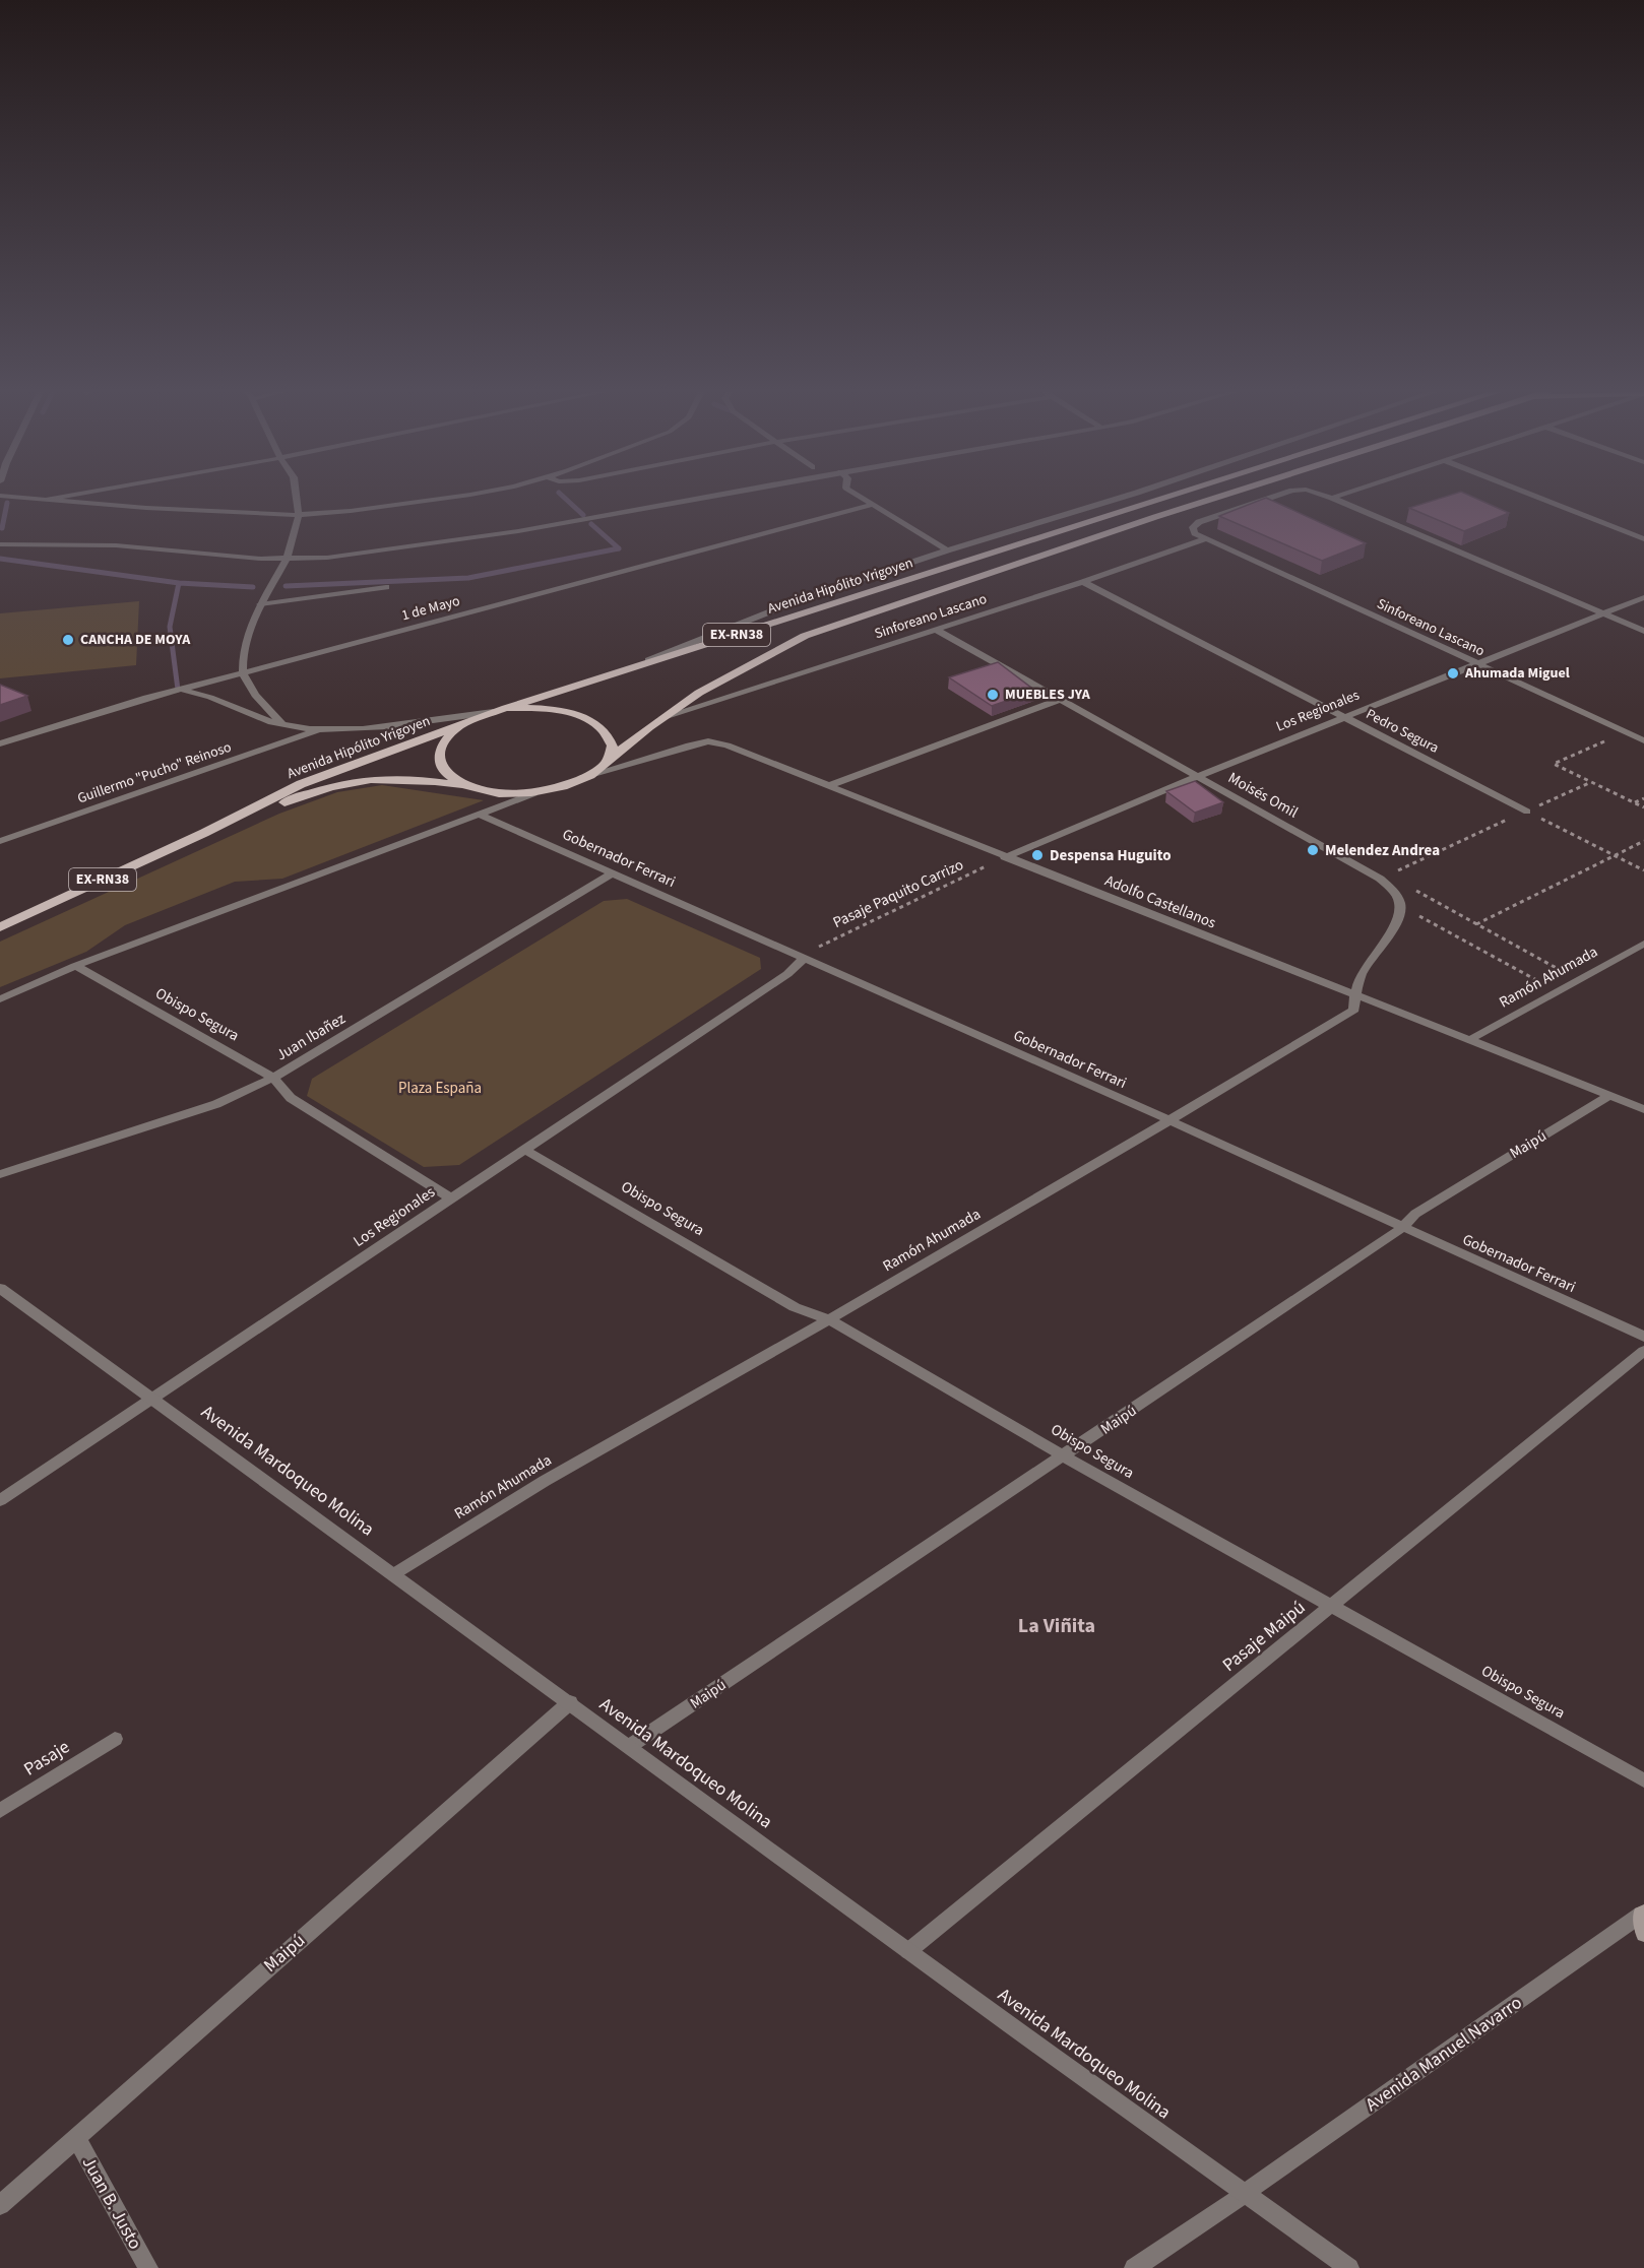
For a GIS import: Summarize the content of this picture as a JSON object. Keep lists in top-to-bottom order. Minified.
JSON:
{"streets":{"main road":["Avenida Hipólito Yrigoyen","EX-RN38"],"street":["1 de Mayo","Sinforeano Lascano","Los Regionales","Pedro Segura","Guillermo \"Pucho\" Reinoso","Moisés Omil","Gobernador Ferrari","Adolfo Castellanos","Ramón Ahumada","Obispo Segura","Juan Ibañez","Maipú","Avenida Mardoqueo Molina","Pasaje Maipú","Pasaje","Avenida Manuel Navarro","Juan B. Justo"],"path":["Pasaje Paquito Carrizo"]},"crossings":[["Avenida Hipólito Yrigoyen","EX-RN38"],["Sinforeano Lascano","EX-RN38"],["Sinforeano Lascano","Los Regionales"],["Sinforeano Lascano","Pedro Segura"],["Sinforeano Lascano","Moisés Omil"],["EX-RN38","Adolfo Castellanos"],["Los Regionales","Pedro Segura"],["Los Regionales","Moisés Omil"],["Los Regionales","Gobernador Ferrari"],["Los Regionales","Pasaje Paquito Carrizo"],["Los Regionales","Adolfo Castellanos"],["Los Regionales","Obispo Segura"],["Los Regionales","Avenida Mardoqueo Molina"],["Gobernador Ferrari","Pasaje Paquito Carrizo"],["Gobernador Ferrari","Ramón Ahumada"],["Gobernador Ferrari","Juan Ibañez"],["Gobernador Ferrari","Maipú"],["Pasaje Paquito Carrizo","Adolfo Castellanos"],["Adolfo Castellanos","Ramón Ahumada"],["Adolfo Castellanos","Maipú"],["Ramón Ahumada","Obispo Segura"],["Ramón Ahumada","Avenida Mardoqueo Molina"],["Obispo Segura","Juan Ibañez"],["Obispo Segura","Maipú"],["Obispo Segura","Pasaje Maipú"],["Maipú","Avenida Mardoqueo Molina"],["Maipú","Juan B. Justo"],["Avenida Mardoqueo Molina","Pasaje Maipú"],["Avenida Mardoqueo Molina","Avenida Manuel Navarro"]],"districts":["La Viñita"],"parks":["Plaza España"],"places":["CANCHA DE MOYA","Ahumada Miguel","MUEBLES JYA","Melendez Andrea","Despensa Huguito"]}
